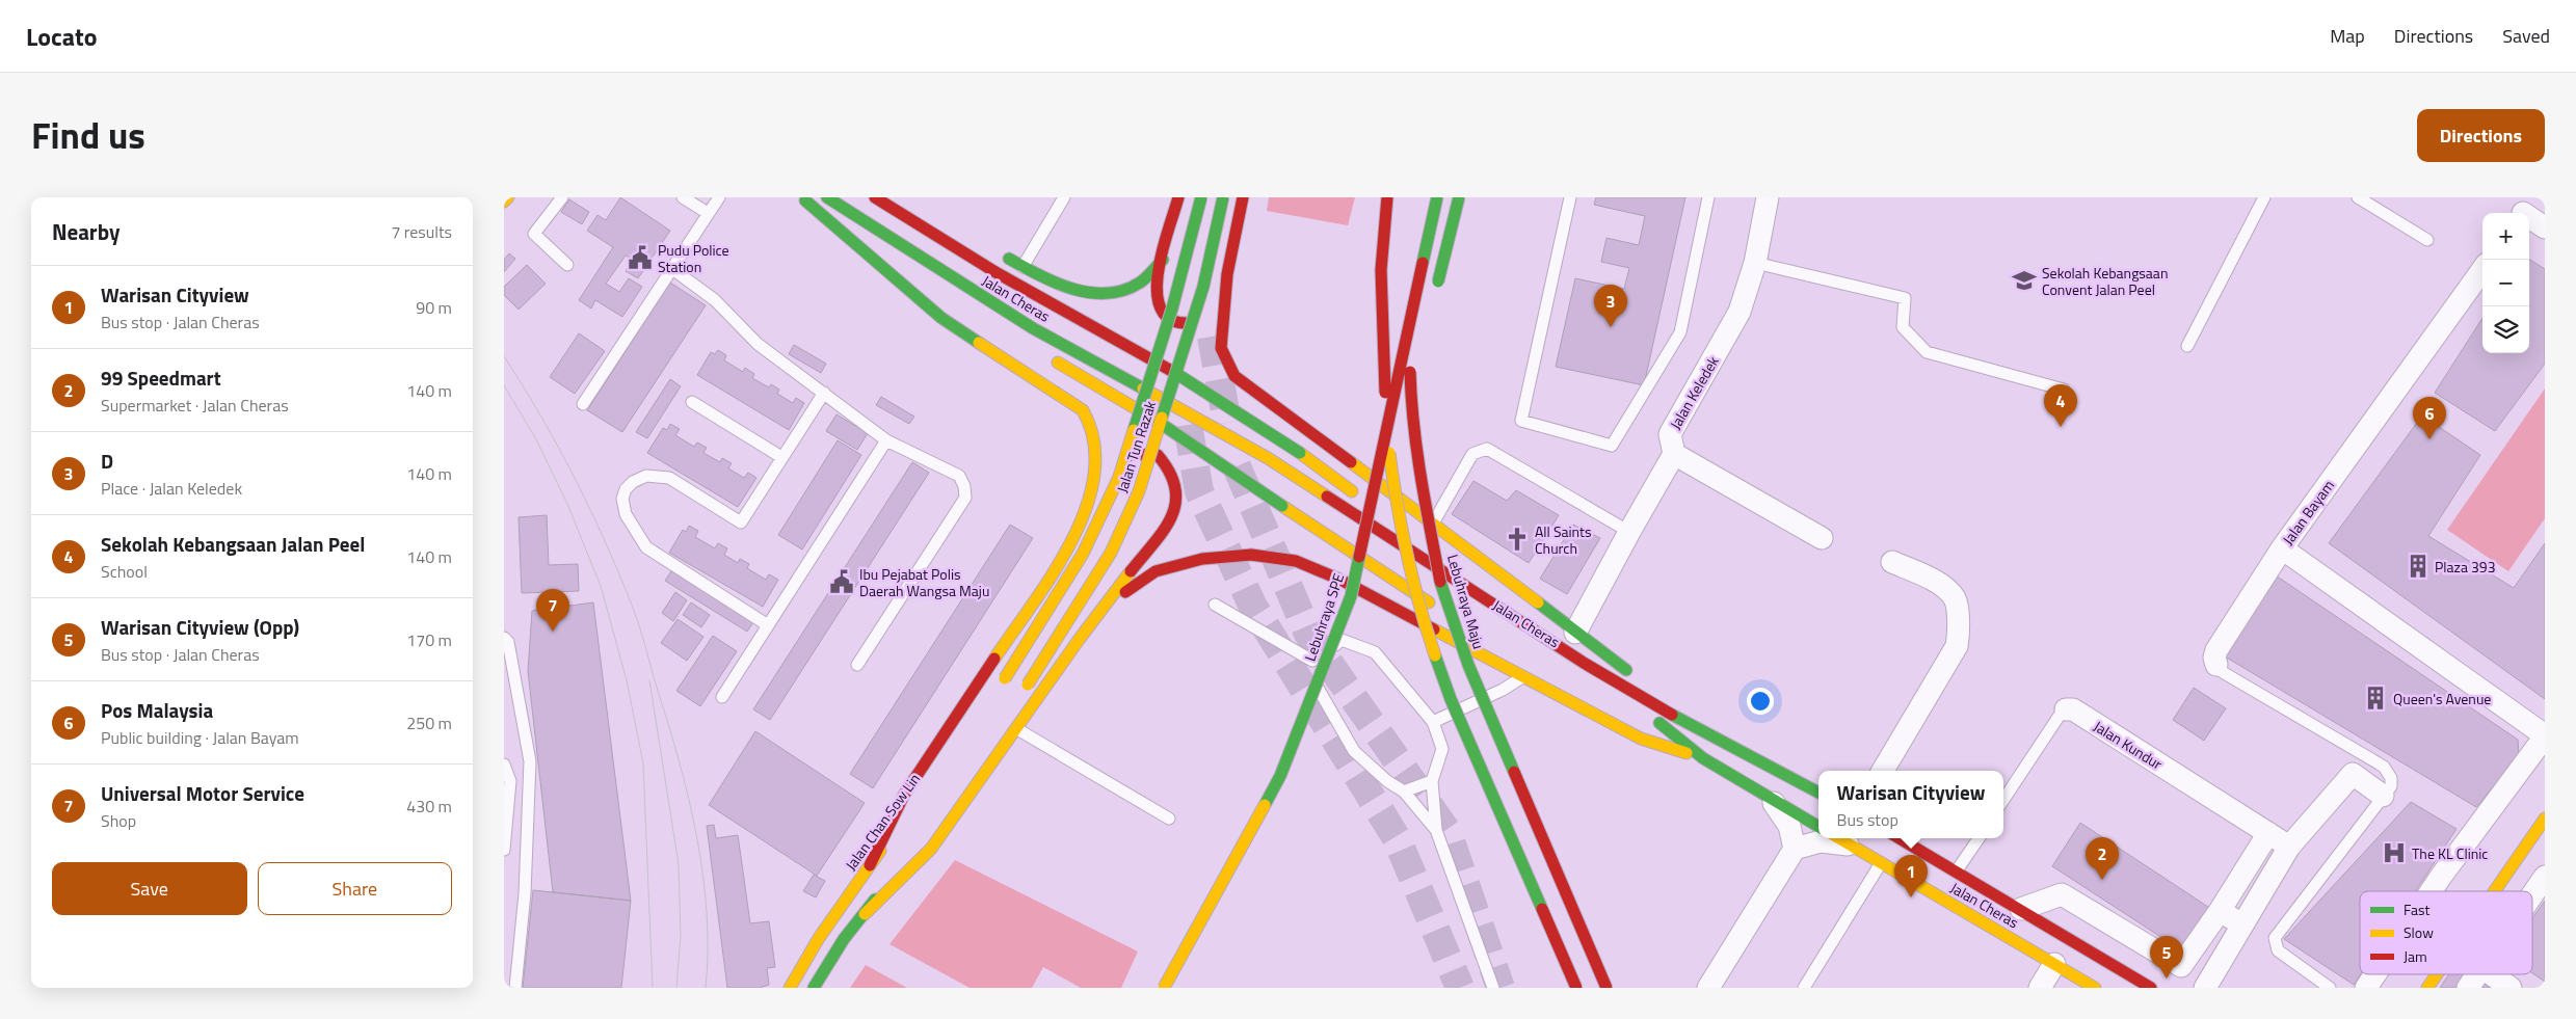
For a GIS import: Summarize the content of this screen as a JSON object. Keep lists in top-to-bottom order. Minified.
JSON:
{"streets":{"main road":["Jalan Cheras","Jalan Tun Razak","Lebuhraya Maju","Lebuhraya SPE","Jalan Chan Sow Lin"],"street":["Jalan Keledek","Jalan Bayam","Jalan Kundur"]},"places":{"public building":["Pudu Police Station","Ibu Pejabat Polis Daerah Wangsa Maju"],"school or university":["Sekolah Kebangsaan Convent Jalan Peel"],"church":["All Saints Church"],"building":["Plaza 393","Queen's Avenue"],"hospital":["The KL Clinic"]},"legend":["Fast","Slow","Jam"],"page":{"header":"Locato","nav":["Map","Directions","Saved"],"title":"Find us","buttons":["Directions",["Save","Share"]],"heading":["Nearby","7 results"],"map_buttons":["+","−"],"list":[{"mark":"1","name":"Warisan Cityview","note":"Bus stop · Jalan Cheras","value":"90 m"},{"mark":"2","name":"99 Speedmart","note":"Supermarket · Jalan Cheras","value":"140 m"},{"mark":"3","name":"D","note":"Place · Jalan Keledek","value":"140 m"},{"mark":"4","name":"Sekolah Kebangsaan Jalan Peel","note":"School","value":"140 m"},{"mark":"5","name":"Warisan Cityview (Opp)","note":"Bus stop · Jalan Cheras","value":"170 m"},{"mark":"6","name":"Pos Malaysia","note":"Public building · Jalan Bayam","value":"250 m"},{"mark":"7","name":"Universal Motor Service","note":"Shop","value":"430 m"}],"pins":["3","4","6","7","2","1","5"],"popup":["Warisan Cityview","Bus stop"]}}
